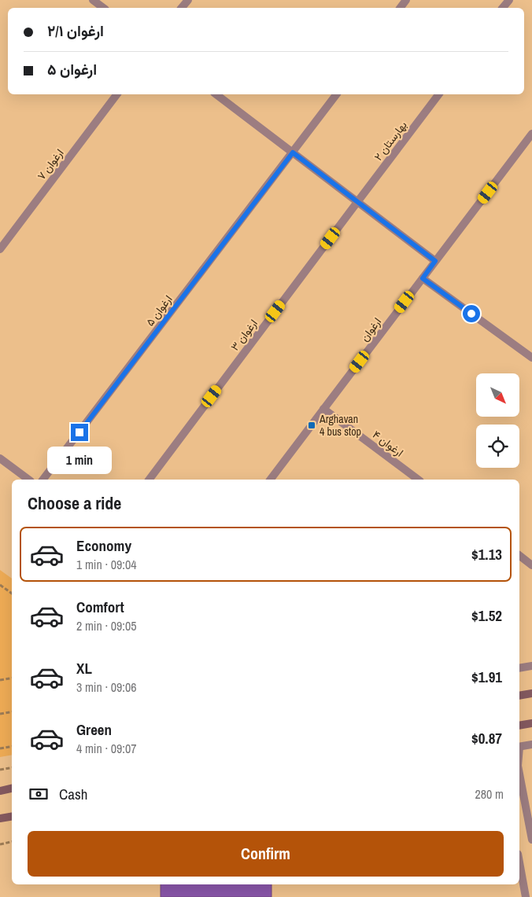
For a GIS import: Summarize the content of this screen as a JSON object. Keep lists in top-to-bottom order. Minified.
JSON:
{"streets":{"street":["بهارستان ۲","ارغوان ۷","ارغوان ۵","ارغوان","ارغوان ۳","ارغوان ۴"]},"crossings":[["بهارستان ۲","ارغوان ۳"],["ارغوان","ارغوان ۴"]],"places":{"transit":["Arghavan 4 bus stop"]},"north":"bottom right","page":{"banner":["ارغوان ۲/۱","ارغوان ۵"],"bubble":"1 min","heading":"Choose a ride","list":[{"name":"Economy","note":"1 min · 09:04","value":"$1.13"},{"name":"Comfort","note":"2 min · 09:05","value":"$1.52"},{"name":"XL","note":"3 min · 09:06","value":"$1.91"},{"name":"Green","note":"4 min · 09:07","value":"$0.87"}],"pay":["Cash","280 m"],"buttons":"Confirm"}}
